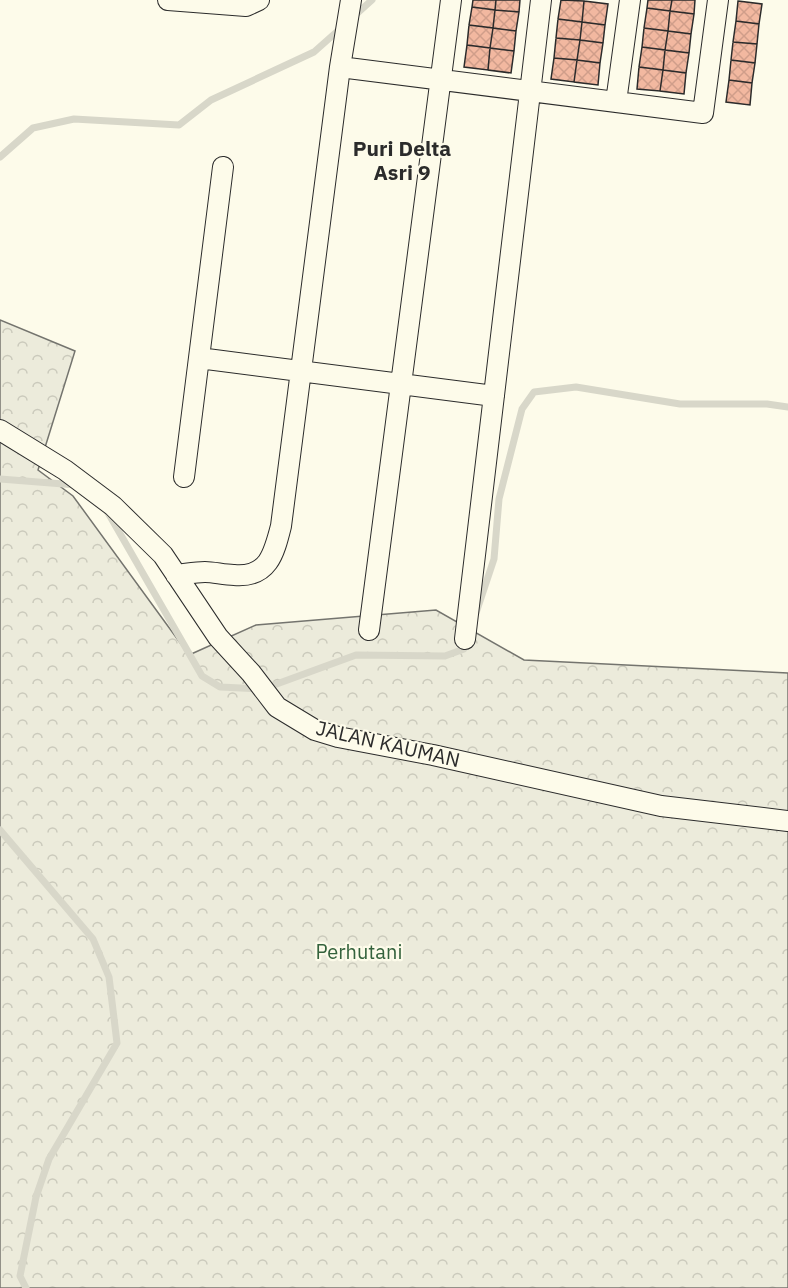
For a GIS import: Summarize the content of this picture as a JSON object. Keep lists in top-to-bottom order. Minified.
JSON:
{"streets":{"street":["JALAN KAUMAN"]},"districts":["Puri Delta Asri 9"],"parks":["Perhutani"]}
